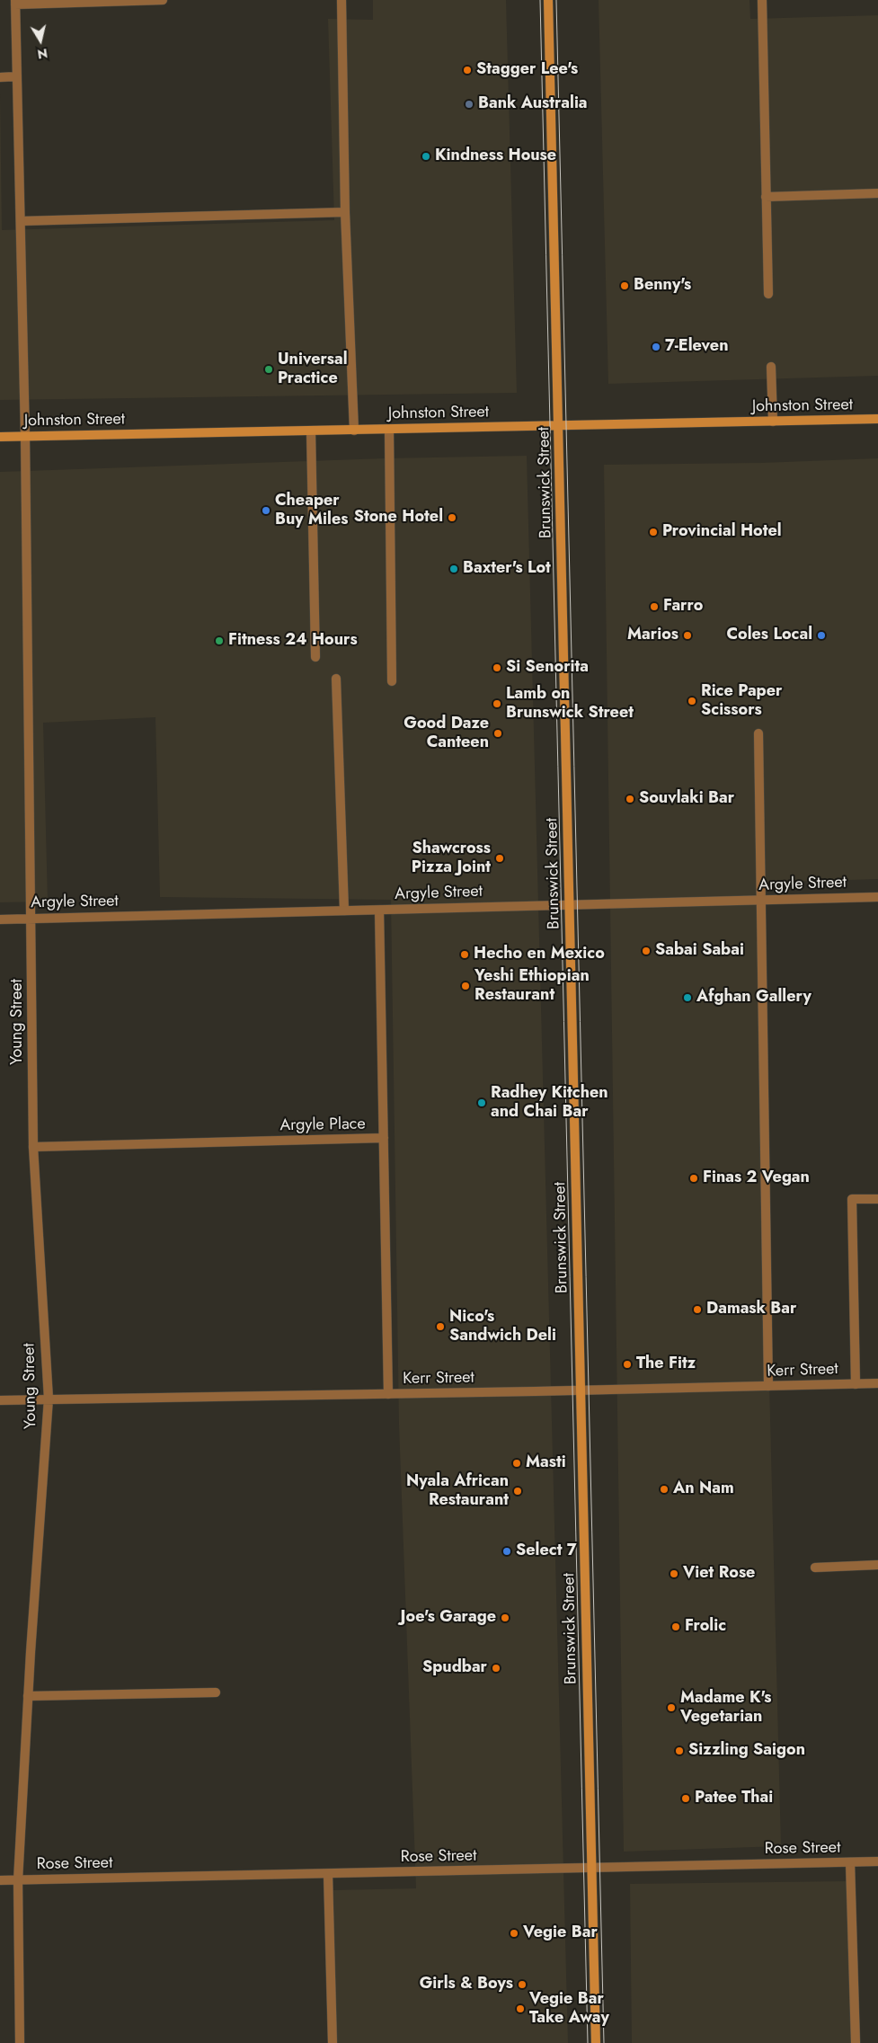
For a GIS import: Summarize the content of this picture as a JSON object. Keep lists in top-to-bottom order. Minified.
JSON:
{"streets":{"street":["Johnston Street","Brunswick Street","Argyle Street","Young Street","Argyle Place","Kerr Street","Rose Street"]},"crossings":[["Johnston Street","Brunswick Street"],["Johnston Street","Young Street"],["Brunswick Street","Argyle Street"],["Brunswick Street","Kerr Street"],["Brunswick Street","Rose Street"],["Argyle Street","Young Street"],["Argyle Street","Argyle Place"],["Young Street","Argyle Place"],["Young Street","Kerr Street"],["Young Street","Rose Street"]],"places":["Stagger Lee's","Bank Australia","Kindness House","Benny's","7-Eleven","Universal Practice","Cheaper Buy Miles","Stone Hotel","Provincial Hotel","Baxter's Lot","Farro","Marios","Coles Local","Fitness 24 Hours","Si Senorita","Rice Paper Scissors","Lamb on Brunswick Street","Good Daze Canteen","Souvlaki Bar","Shawcross Pizza Joint","Sabai Sabai","Hecho en Mexico","Yeshi Ethiopian Restaurant","Afghan Gallery","Radhey Kitchen and Chai Bar","Finas 2 Vegan","Damask Bar","Nico's Sandwich Deli","The Fitz","Masti","An Nam","Nyala African Restaurant","Select 7","Viet Rose","Joe's Garage","Frolic","Spudbar","Madame K's Vegetarian","Sizzling Saigon","Patee Thai","Vegie Bar","Girls & Boys","Vegie Bar Take Away"],"north":"bottom"}
